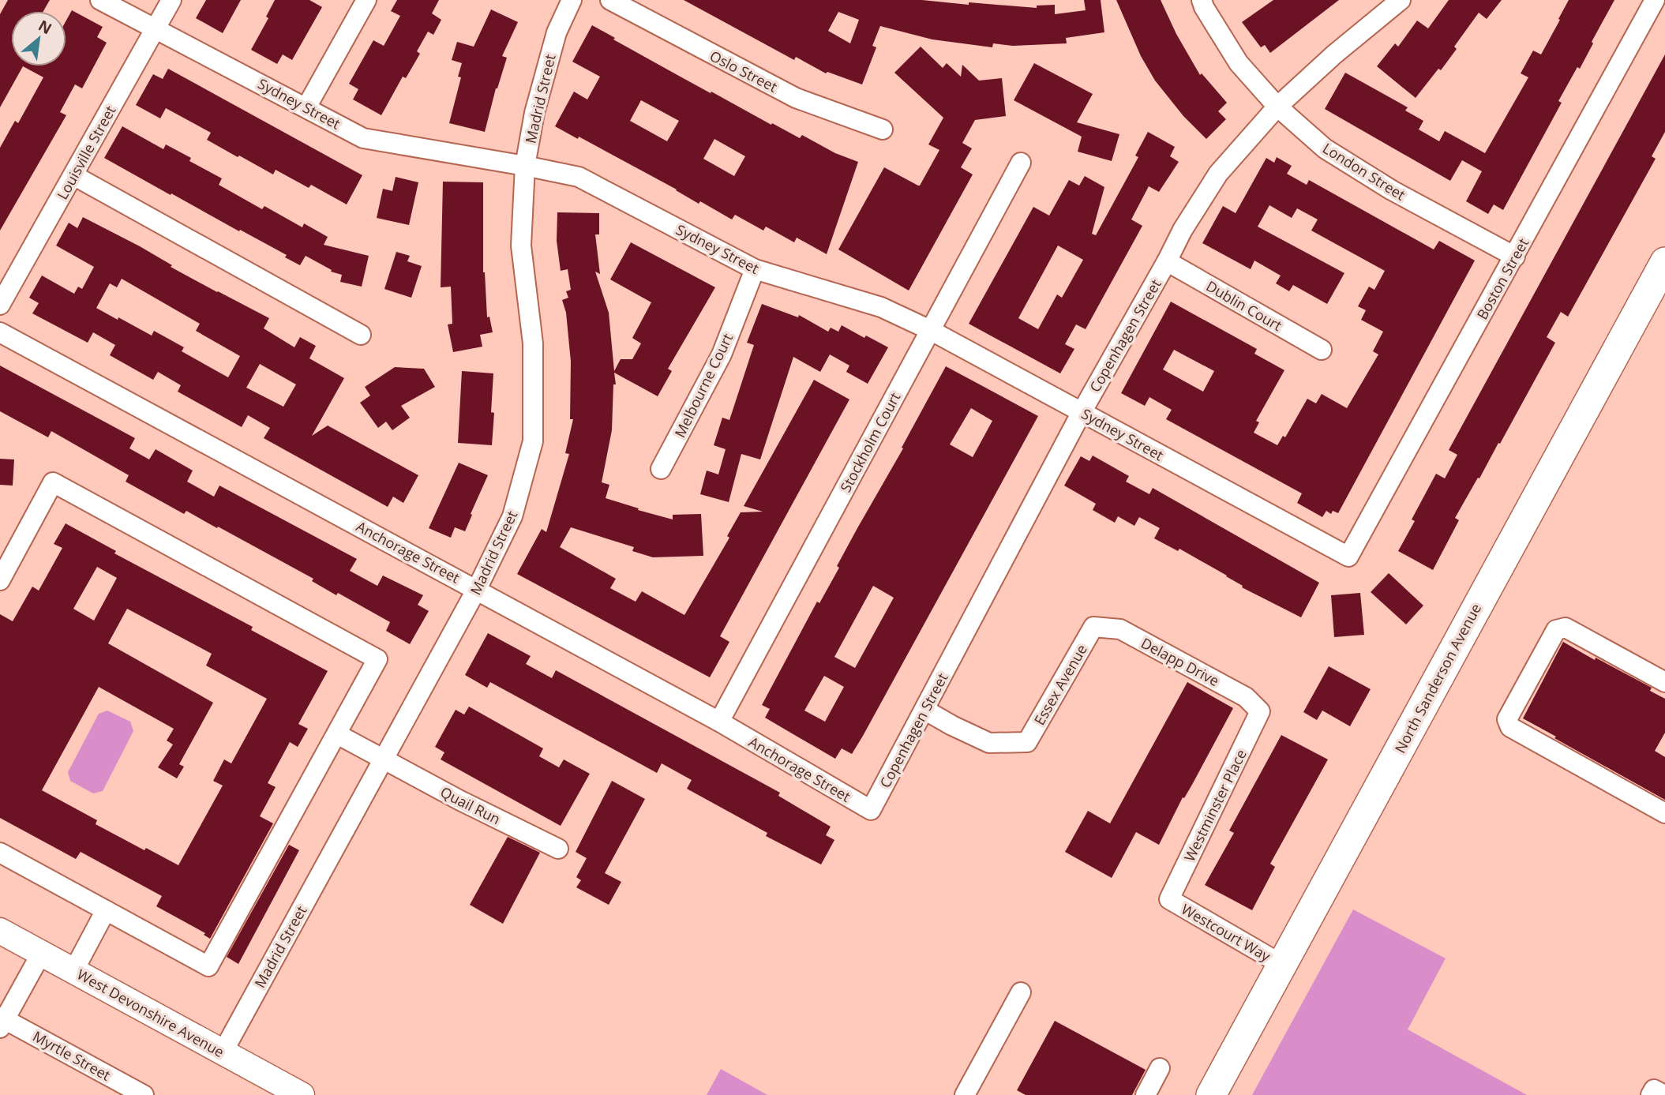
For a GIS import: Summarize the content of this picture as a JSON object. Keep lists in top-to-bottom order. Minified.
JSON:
{"streets":{"highway":["North Sanderson Avenue"],"main road":["West Devonshire Avenue"],"street":["Oslo Street","Madrid Street","Sydney Street","Louisville Street","London Street","Boston Street","Dublin Court","Copenhagen Street","Melbourne Court","Stockholm Court","Anchorage Street","Delapp Drive","Essex Avenue","Quail Run","Westminster Place","Westcourt Way","Myrtle Street"]},"crossings":[["Madrid Street","Sydney Street"],["Madrid Street","Anchorage Street"],["Madrid Street","Quail Run"],["Madrid Street","West Devonshire Avenue"],["Sydney Street","Louisville Street"],["Sydney Street","Boston Street"],["Sydney Street","Copenhagen Street"],["Sydney Street","Melbourne Court"],["Sydney Street","Stockholm Court"],["London Street","Boston Street"],["London Street","Copenhagen Street"],["Dublin Court","Copenhagen Street"],["Copenhagen Street","Anchorage Street"],["Copenhagen Street","Essex Avenue"],["Stockholm Court","Anchorage Street"],["Delapp Drive","Essex Avenue"],["Delapp Drive","Westminster Place"],["North Sanderson Avenue","Westcourt Way"],["Westminster Place","Westcourt Way"]],"north":"top right"}
